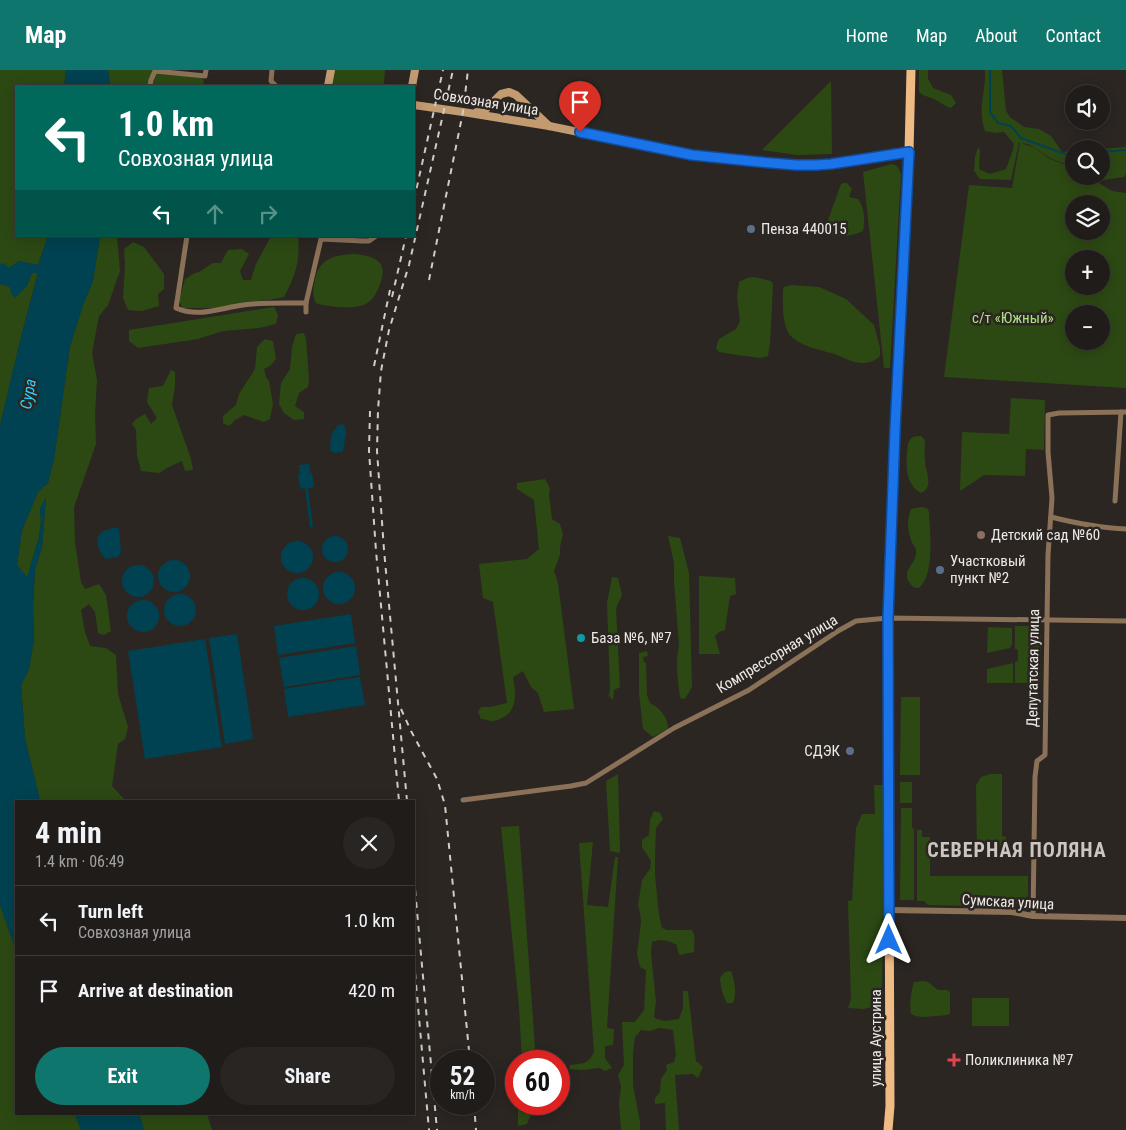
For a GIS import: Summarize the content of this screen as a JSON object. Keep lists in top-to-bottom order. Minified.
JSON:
{"streets":{"main road":["Совхозная улица","улица Аустрина"],"street":["Компрессорная улица","Депутатская улица","Сумская улица"]},"crossings":[["Совхозная улица","улица Аустрина"],["Компрессорная улица","Депутатская улица"],["Компрессорная улица","улица Аустрина"],["Депутатская улица","Сумская улица"],["Сумская улица","улица Аустрина"]],"districts":["СЕВЕРНАЯ ПОЛЯНА"],"water":["Сура"],"parks":["с/т «Южный»"],"places":{"other":["Пенза 440015","Детский сад №60","Участковый пункт №2","База №6, №7","СДЭК"],"health":["Поликлиника №7"]},"page":{"header":"Map","nav":["Home","Map","About","Contact"],"map_buttons":["+","−"],"turn":["1.0 km","Совхозная улица"],"heading":["4 min","1.4 km · 06:49"],"list":[{"name":"Turn left","note":"Совхозная улица","value":"1.0 km"},{"name":"Arrive at destination","value":"420 m"}],"buttons":["Exit","Share"],"speed":"52 km/h","limit":"60"}}
